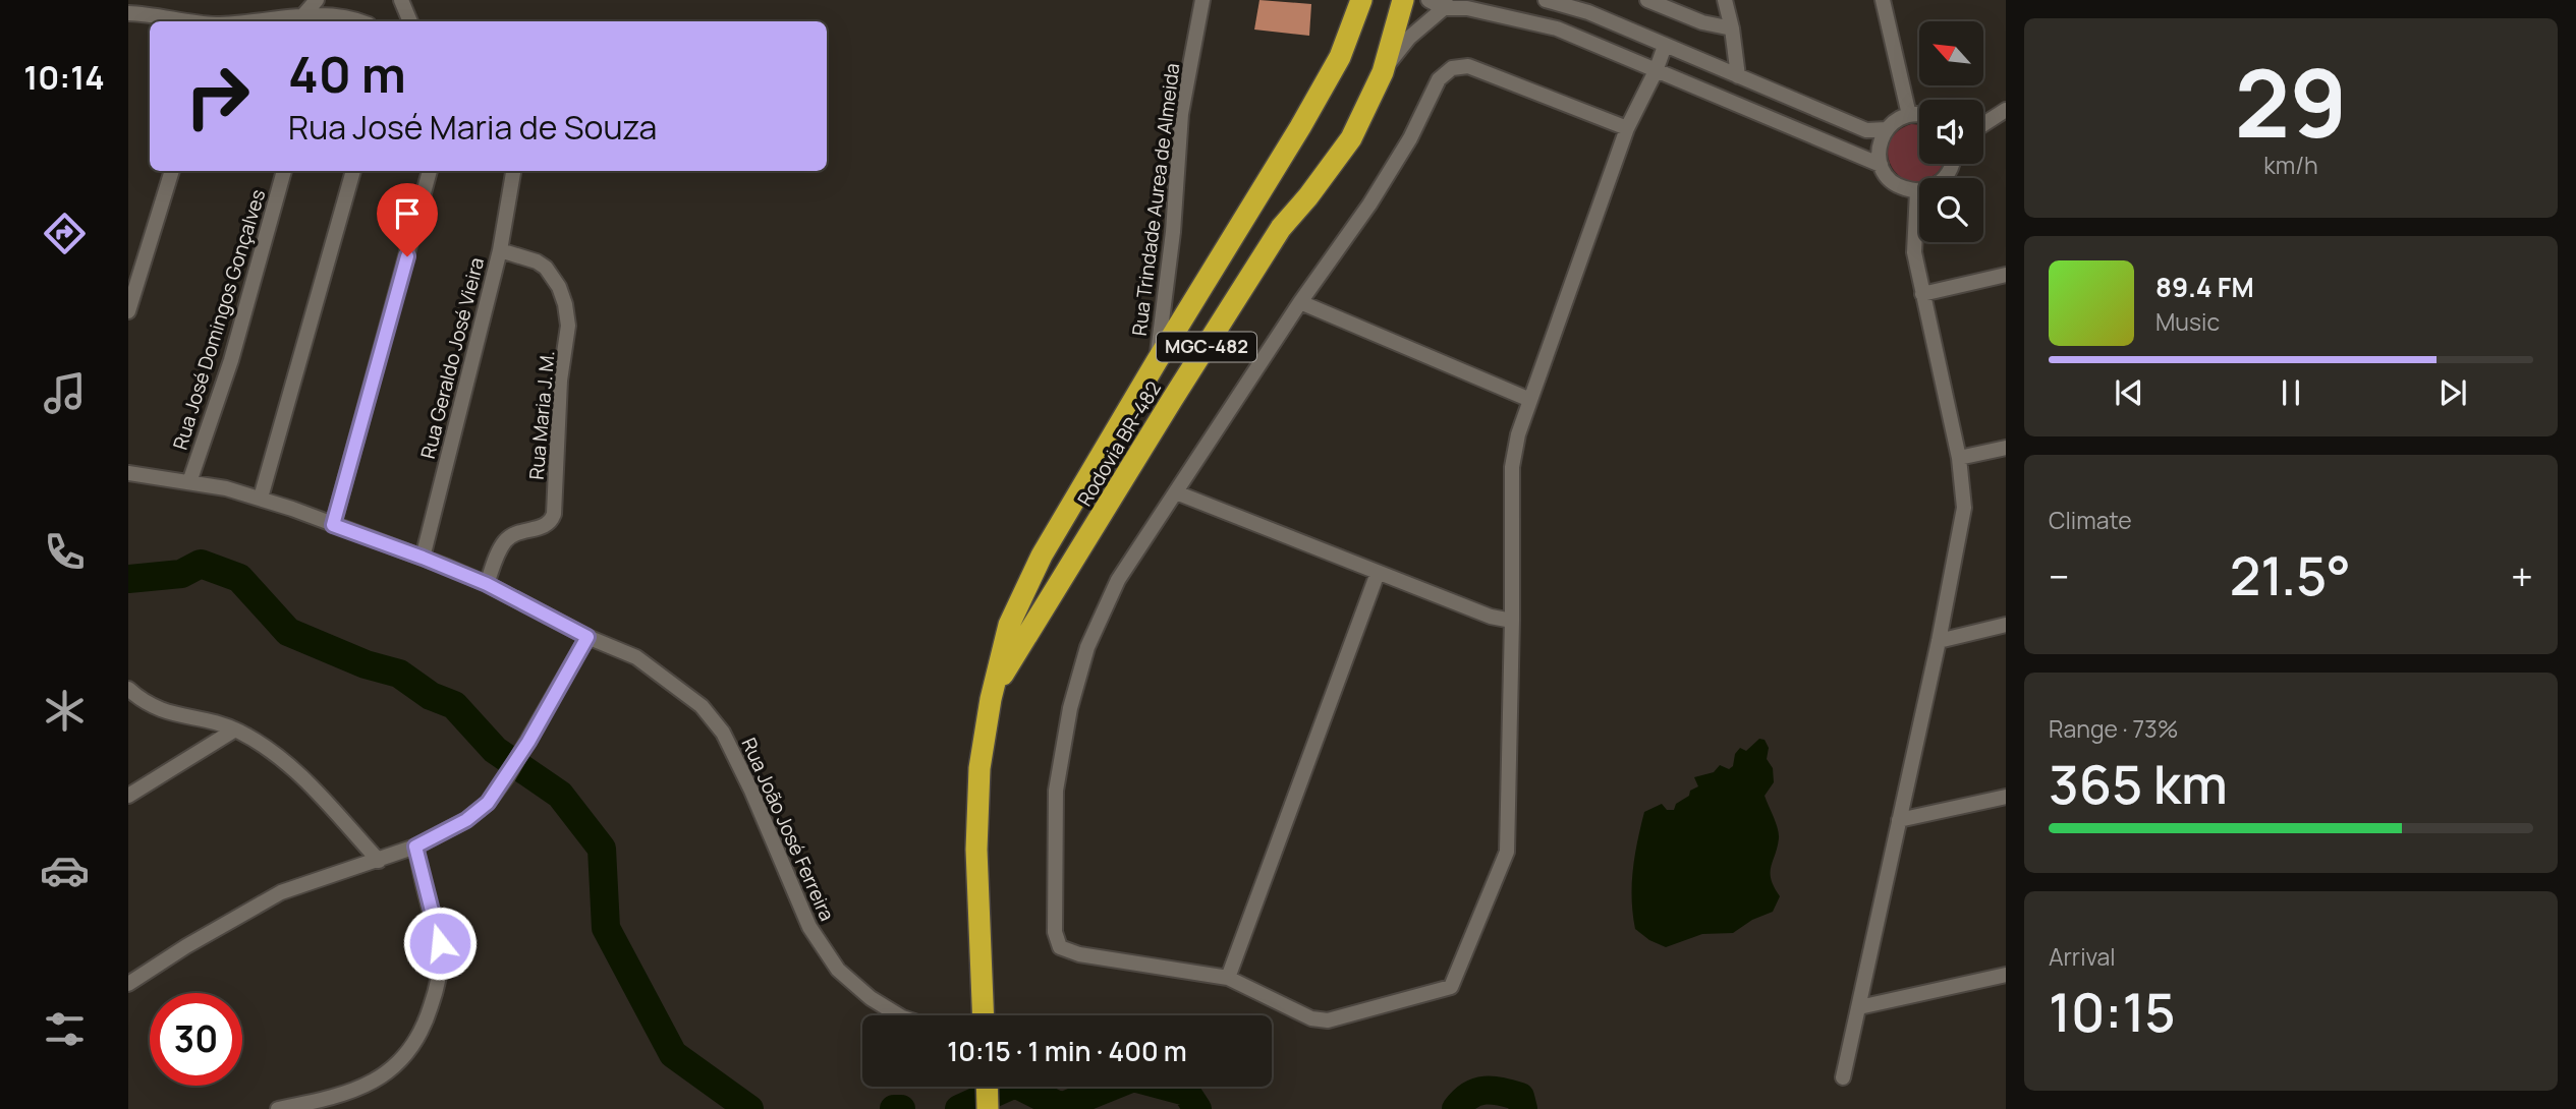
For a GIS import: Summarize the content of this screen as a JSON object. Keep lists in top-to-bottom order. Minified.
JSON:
{"streets":{"highway":["MGC-482","Rodovia BR-482"],"street":["Rua Trindade Aurea de Almeida","Rua José Domingos Gonçalves","Rua Geraldo José Vieira","Rua Maria J. M.","Rua João José Ferreira"]},"crossings":[["Rua Trindade Aurea de Almeida","Rodovia BR-482"],["Rua José Domingos Gonçalves","Rua João José Ferreira"],["Rua Geraldo José Vieira","Rua Maria J. M."],["Rua Geraldo José Vieira","Rua João José Ferreira"],["Rua Maria J. M.","Rua João José Ferreira"]],"north":"top left","page":{"tabs":"10:14","tile":[["29","km/h"],"Climate",["Range · 73%","365 km"],["Arrival","10:15"]],"turn":["40 m","Rua José Maria de Souza"],"song":["89.4 FM","Music"],"heat":["−","21.5°","+"],"limit":"30","trip":"10:15 · 1 min · 400 m"}}
